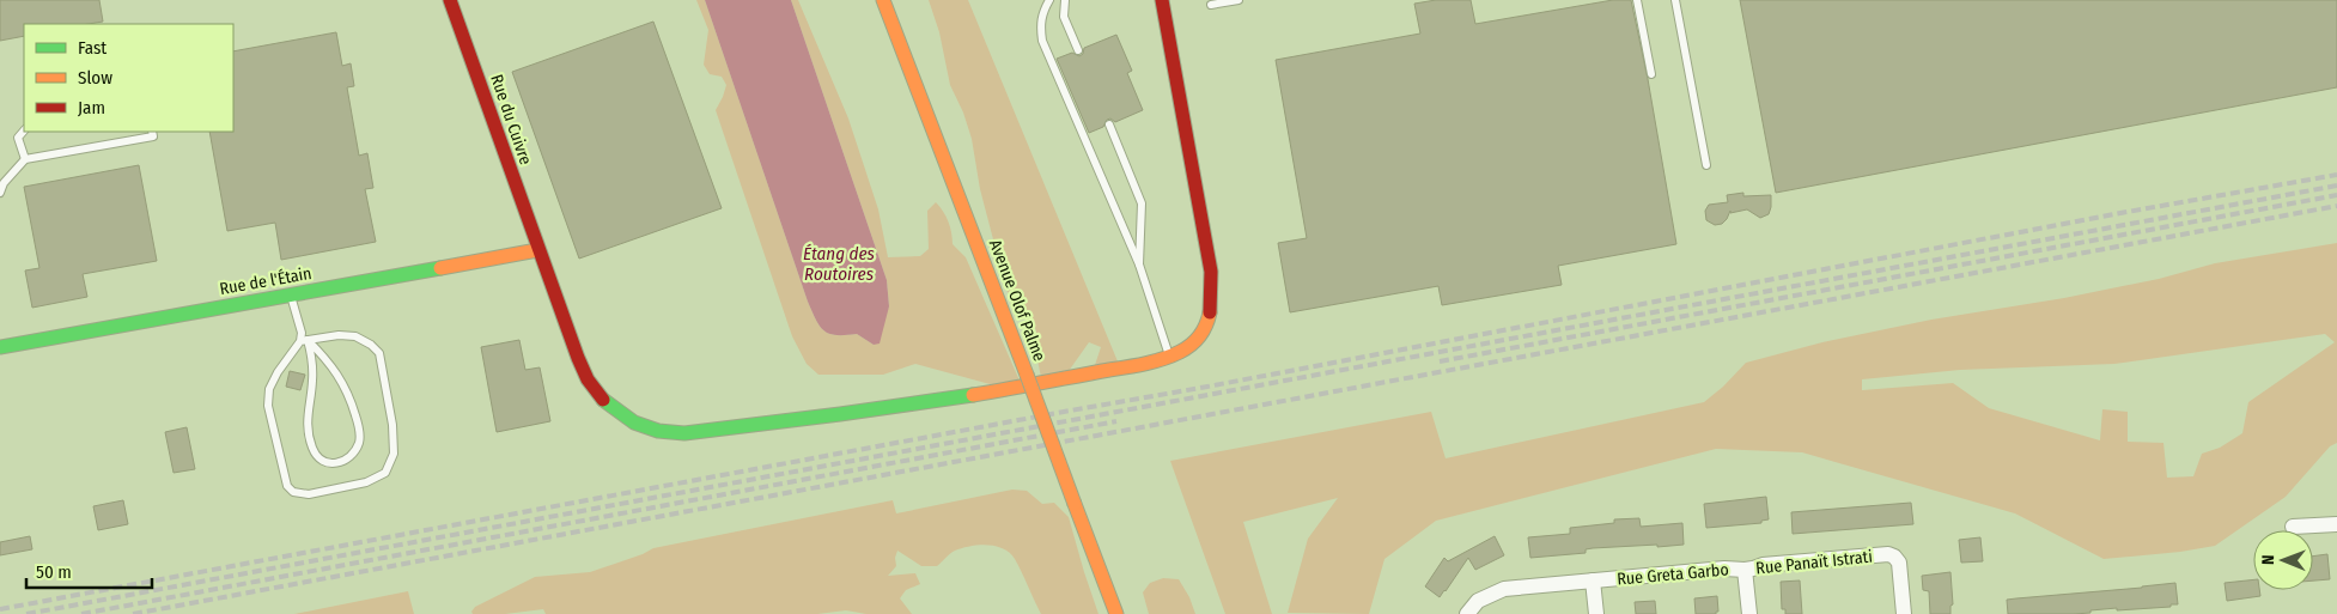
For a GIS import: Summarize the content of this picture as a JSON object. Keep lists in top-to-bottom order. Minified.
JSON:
{"streets":{"street":["Rue du Cuivre","Rue de l'Étain","Avenue Olof Palme","Rue Panaït Istrati","Rue Greta Garbo"]},"crossings":[["Rue du Cuivre","Rue de l'Étain"],["Rue Panaït Istrati","Rue Greta Garbo"]],"water":["Étang des Routoires"],"legend":["Fast","Slow","Jam"],"scale_bar":"50 m","north":"left"}
